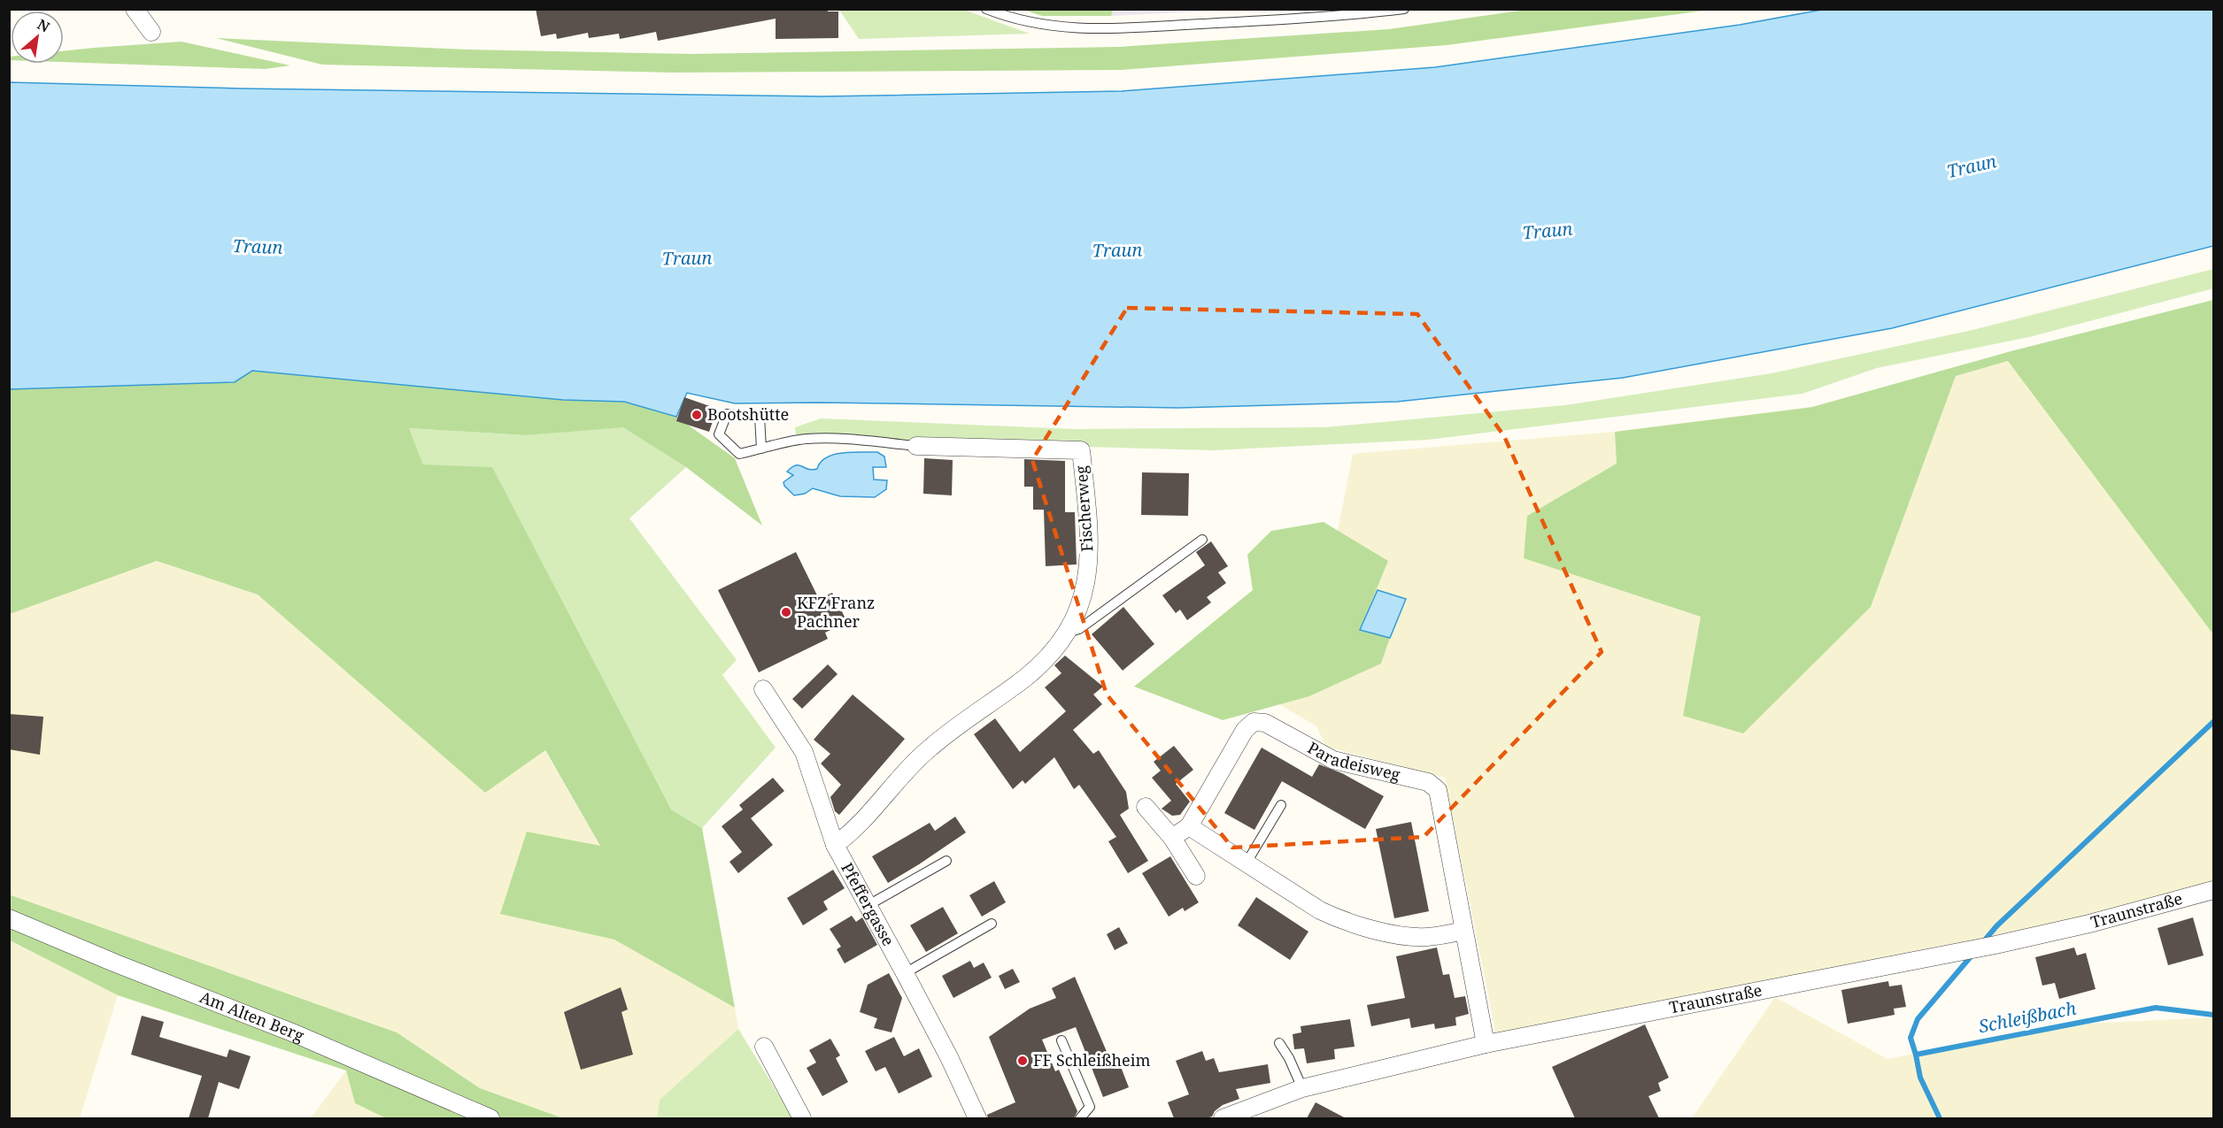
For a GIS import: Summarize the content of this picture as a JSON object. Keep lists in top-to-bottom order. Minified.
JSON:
{"streets":{"street":["Fischerweg","Paradeisweg","Pfeffergasse","Traunstraße","Am Alten Berg"]},"crossings":[["Fischerweg","Pfeffergasse"],["Paradeisweg","Traunstraße"]],"water":["Traun","Schleißbach"],"places":["Bootshütte","KFZ Franz Pachner","FF Schleißheim"],"north":"top right"}
